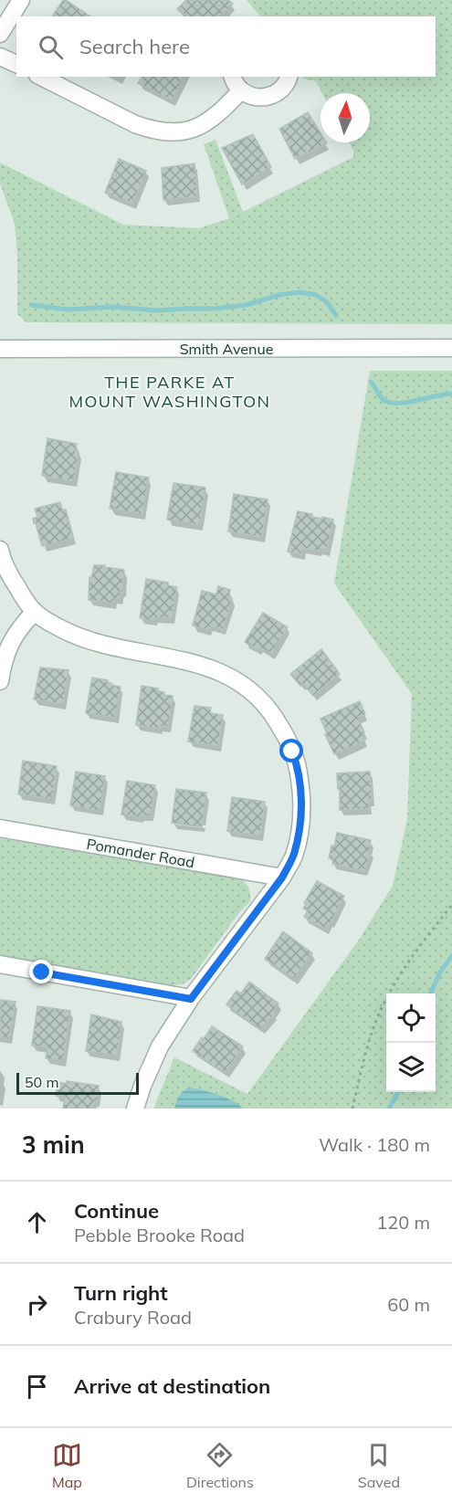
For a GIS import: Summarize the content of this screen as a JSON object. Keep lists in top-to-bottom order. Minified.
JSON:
{"streets":{"street":["Smith Avenue","Pomander Road"]},"districts":["THE PARKE AT MOUNT WASHINGTON"],"scale_bar":"50 m","north":"top","page":{"search":"Search here","scale":"50 m","heading":["3 min","Walk · 180 m"],"list":[["Continue","Pebble Brooke Road","120 m"],["Turn right","Crabury Road","60 m"],"Arrive at destination"],"nav":["Map","Directions","Saved"]}}
